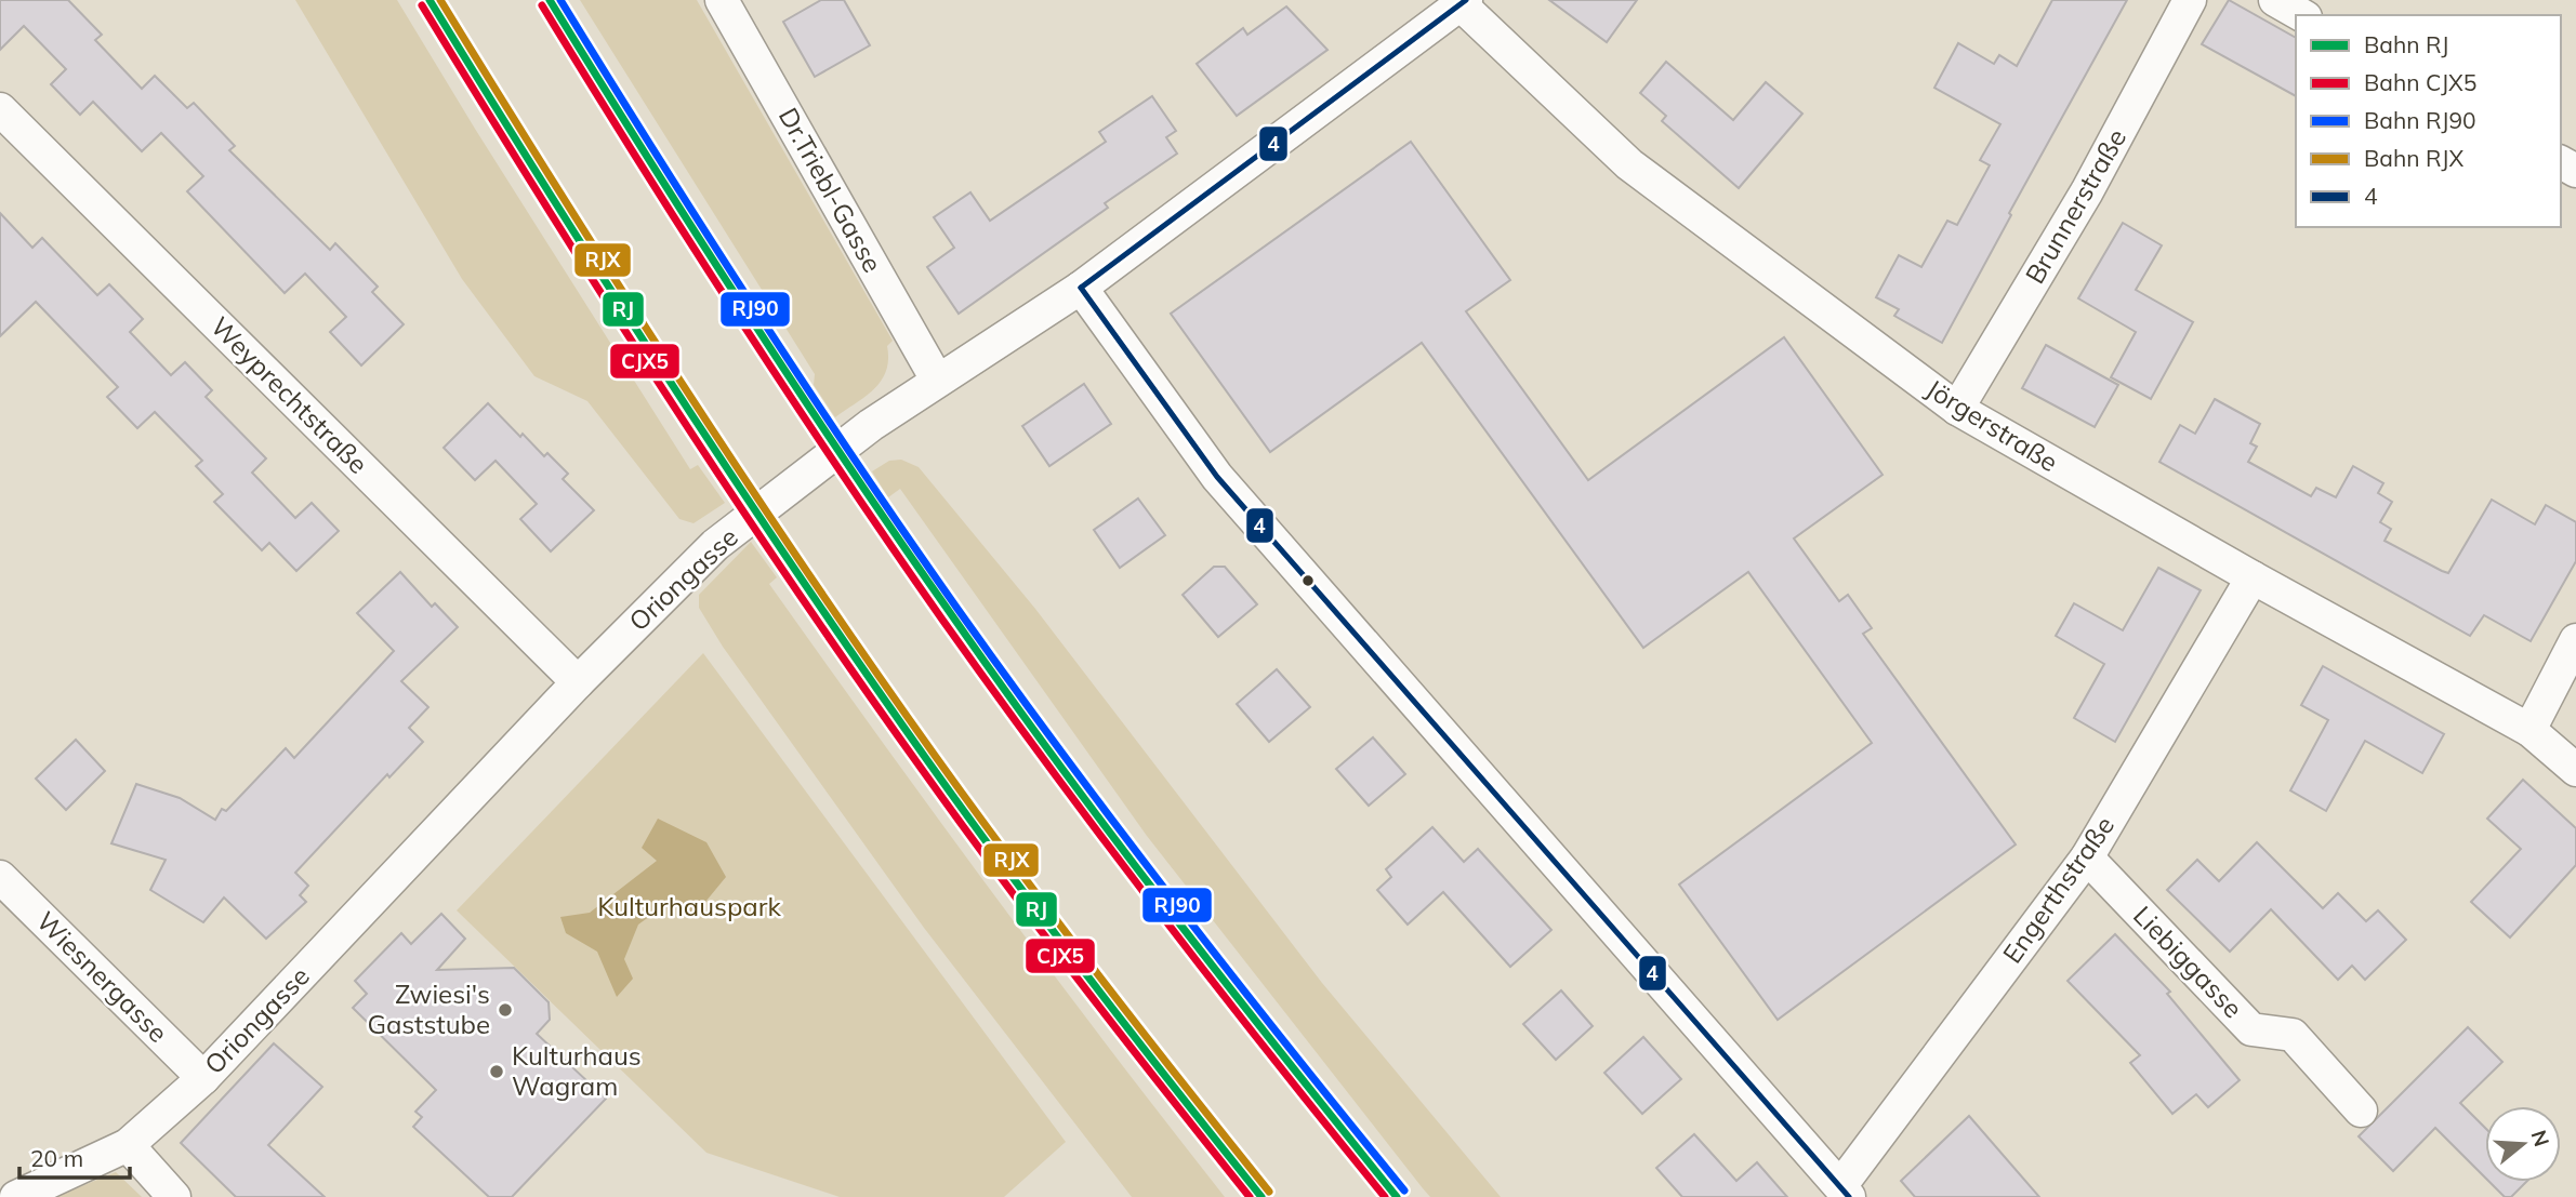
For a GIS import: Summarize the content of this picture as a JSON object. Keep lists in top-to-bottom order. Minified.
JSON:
{"streets":{"street":["Dr.Triebl-Gasse","Brunnerstraße","Weyprechtstraße","Jörgerstraße","Oriongasse","Engerthstraße","Liebiggasse","Wiesnergasse"]},"crossings":[["Dr.Triebl-Gasse","Oriongasse"],["Brunnerstraße","Jörgerstraße"],["Weyprechtstraße","Oriongasse"],["Jörgerstraße","Oriongasse"],["Jörgerstraße","Engerthstraße"],["Oriongasse","Wiesnergasse"],["Engerthstraße","Liebiggasse"]],"parks":["Kulturhauspark"],"places":["Zwiesi's Gaststube","Kulturhaus Wagram"],"lines":["rail line RJ","rail line RJ90","rail line RJX","transit line 4","rail line CJX5"],"legend":["Bahn RJ","Bahn CJX5","Bahn RJ90","Bahn RJX","4"],"scale_bar":"20 m","north":"right"}
